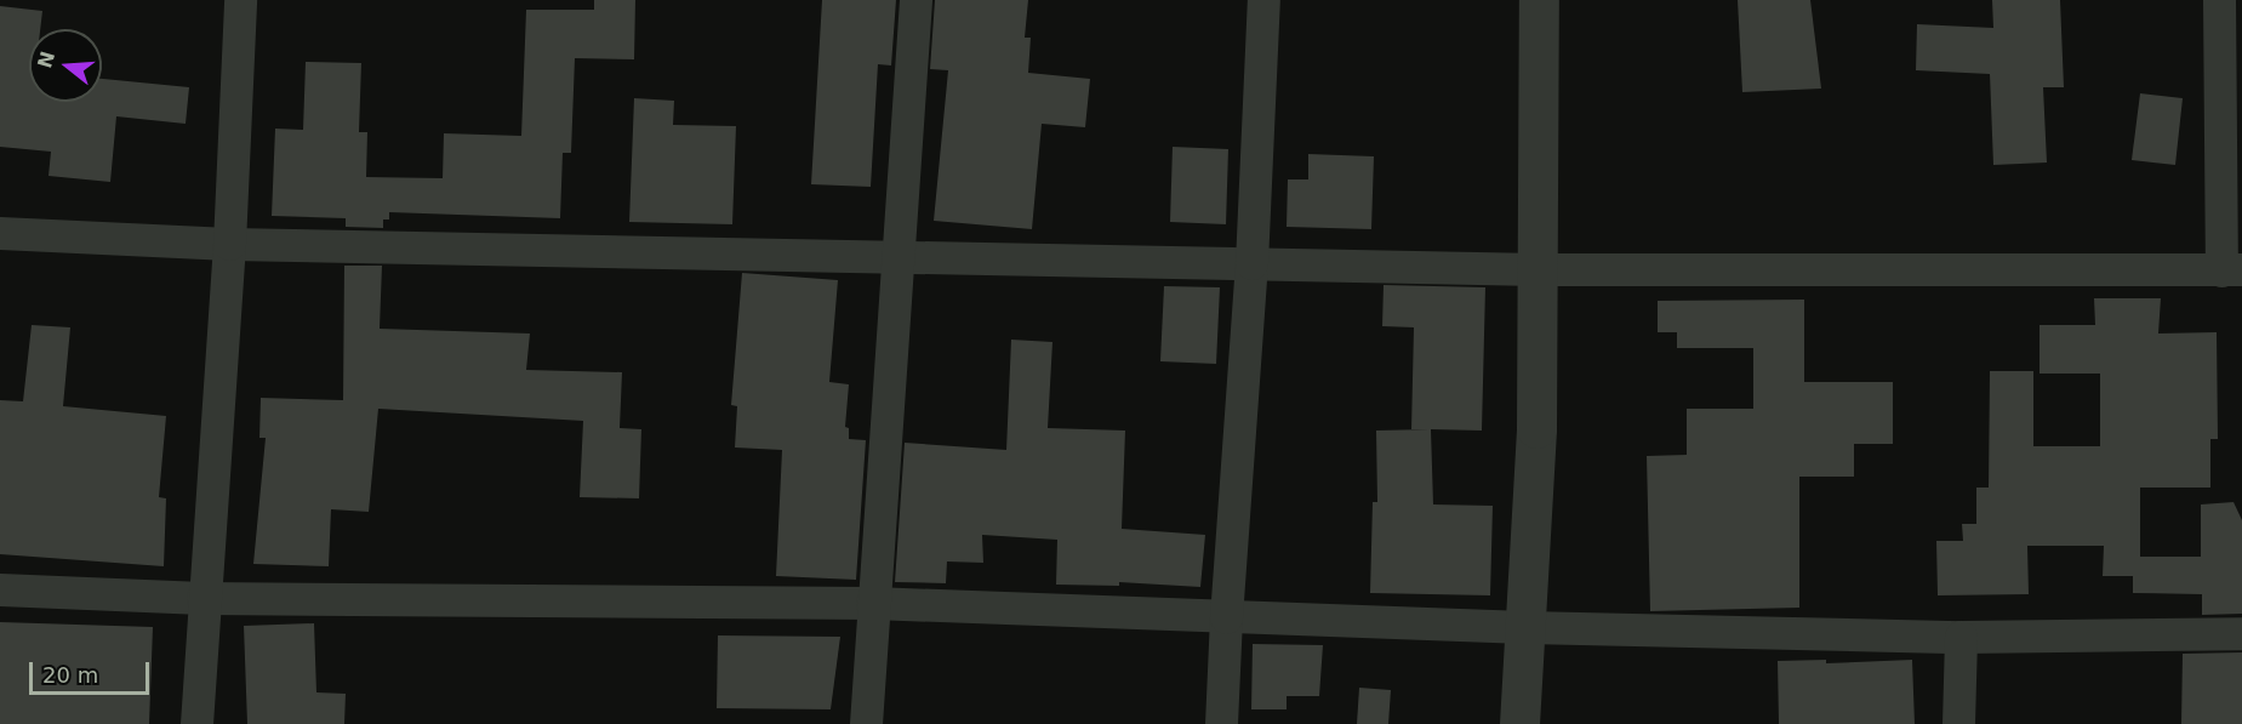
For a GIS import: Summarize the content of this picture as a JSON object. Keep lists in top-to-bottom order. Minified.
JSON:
{"scale_bar":"20 m","north":"left"}
